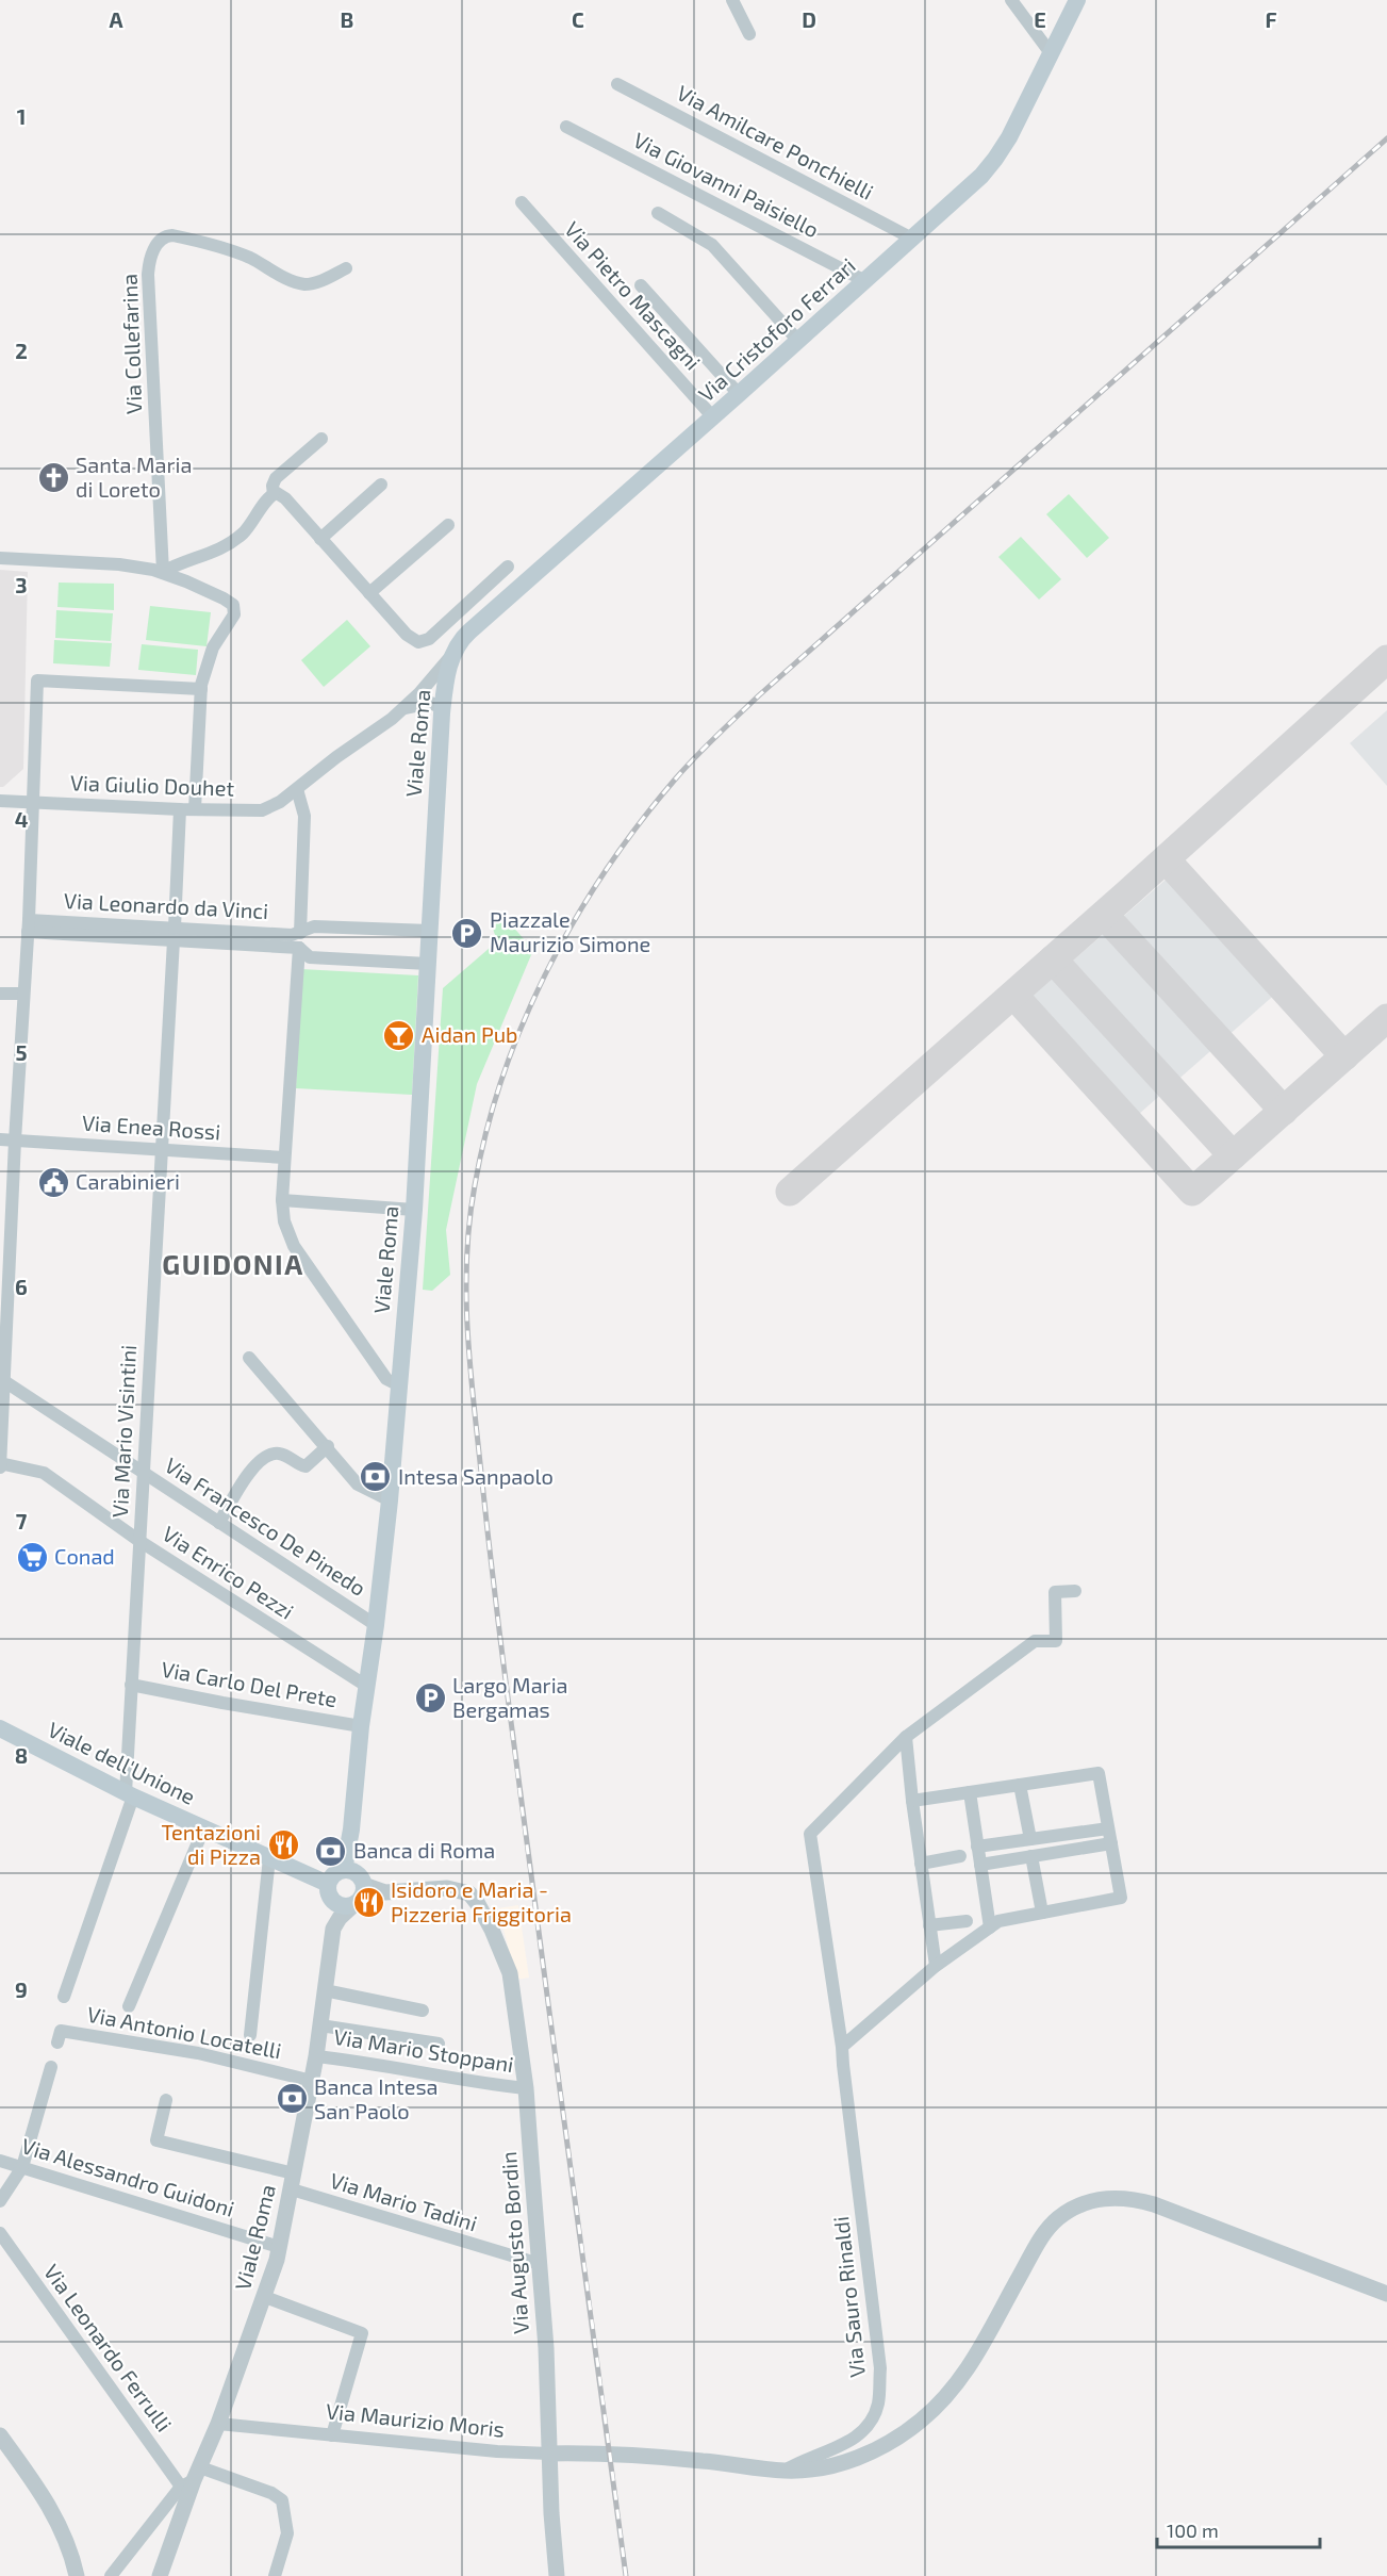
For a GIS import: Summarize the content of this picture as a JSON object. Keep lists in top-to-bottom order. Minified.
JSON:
{"streets":{"main road":["Via Cristoforo Ferrari","Viale Roma","Viale dell'Unione"],"street":["Via Amilcare Ponchielli","Via Giovanni Paisiello","Via Pietro Mascagni","Via Collefarina","Via Giulio Douhet","Via Leonardo da Vinci","Via Enea Rossi","Via Mario Visintini","Via Francesco De Pinedo","Via Enrico Pezzi","Via Carlo Del Prete","Via Antonio Locatelli","Via Mario Stoppani","Via Alessandro Guidoni","Via Mario Tadini","Via Augusto Bordin","Via Sauro Rinaldi","Via Leonardo Ferrulli","Via Maurizio Moris"]},"crossings":[["Via Amilcare Ponchielli","Via Cristoforo Ferrari"],["Via Giovanni Paisiello","Via Cristoforo Ferrari"],["Via Pietro Mascagni","Via Cristoforo Ferrari"],["Via Cristoforo Ferrari","Viale Roma"],["Via Cristoforo Ferrari","Via Giulio Douhet"],["Viale Roma","Via Giulio Douhet"],["Viale Roma","Via Leonardo da Vinci"],["Viale Roma","Via Francesco De Pinedo"],["Viale Roma","Via Enrico Pezzi"],["Viale Roma","Via Carlo Del Prete"],["Viale Roma","Viale dell'Unione"],["Viale Roma","Via Antonio Locatelli"],["Viale Roma","Via Mario Stoppani"],["Viale Roma","Via Alessandro Guidoni"],["Viale Roma","Via Mario Tadini"],["Viale Roma","Via Augusto Bordin"],["Viale Roma","Via Leonardo Ferrulli"],["Viale Roma","Via Maurizio Moris"],["Via Giulio Douhet","Via Mario Visintini"],["Via Leonardo da Vinci","Via Mario Visintini"],["Via Enea Rossi","Via Mario Visintini"],["Via Mario Visintini","Via Francesco De Pinedo"],["Via Mario Visintini","Via Enrico Pezzi"],["Via Mario Visintini","Via Carlo Del Prete"],["Via Mario Visintini","Viale dell'Unione"],["Viale dell'Unione","Via Augusto Bordin"],["Via Mario Stoppani","Via Augusto Bordin"],["Via Mario Tadini","Via Augusto Bordin"],["Via Augusto Bordin","Via Maurizio Moris"],["Via Sauro Rinaldi","Via Maurizio Moris"]],"districts":["GUIDONIA"],"places":{"church":["Santa Maria di Loreto"],"parking":["Piazzale Maurizio Simone","Largo Maria Bergamas"],"bar":["Aidan Pub"],"public building":["Carabinieri"],"bank":["Intesa Sanpaolo","Banca di Roma","Banca Intesa San Paolo"],"supermarket":["Conad"],"restaurant":["Tentazioni di Pizza","Isidoro e Maria - Pizzeria Friggitoria"]},"scale_bar":"100 m","grid":{"columns":["A","B","C","D","E","F"],"rows":["1","2","3","4","5","6","7","8","9"]}}
